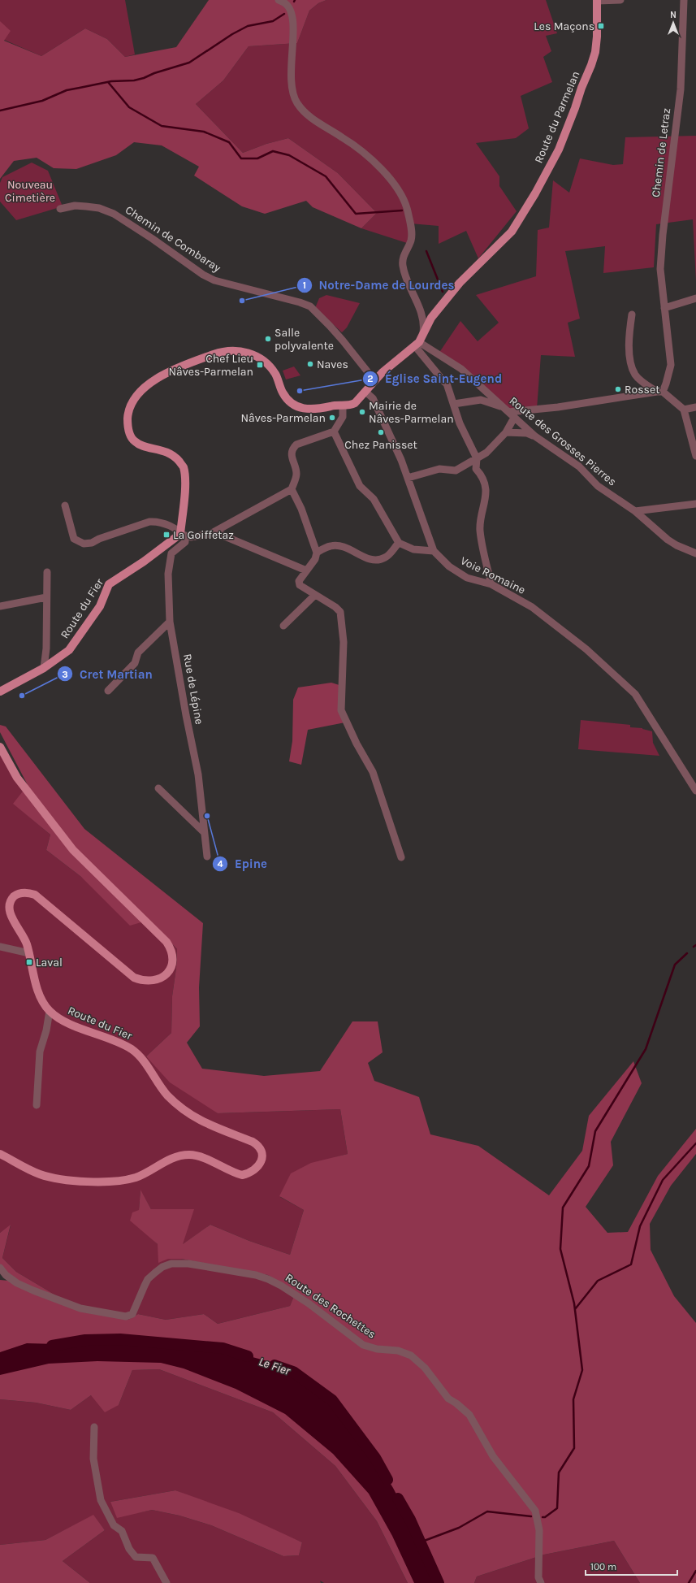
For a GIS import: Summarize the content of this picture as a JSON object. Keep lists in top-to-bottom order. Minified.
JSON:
{"streets":{"main road":["Route du Parmelan","Route du Fier"],"street":["Chemin de Letraz","Chemin de Combaray","Route des Grosses Pierres","Voie Romaine","Rue de Lépine","Route des Rochettes"]},"crossings":[["Route du Parmelan","Chemin de Combaray"],["Route du Parmelan","Route des Grosses Pierres"],["Route du Parmelan","Voie Romaine"],["Route du Fier","Rue de Lépine"]],"water":["Le Fier"],"parks":["Nouveau Cimetière"],"places":{"transit":["Les Maçons","Chef Lieu Nâves-Parmelan","La Goiffetaz","Laval"],"other":["Notre-Dame de Lourdes","Salle polyvalente","Naves","Rosset","Église Saint-Eugend","Mairie de Nâves-Parmelan","Nâves-Parmelan","Chez Panisset","Cret Martian","Epine"]},"scale_bar":"100 m","north":"top"}
